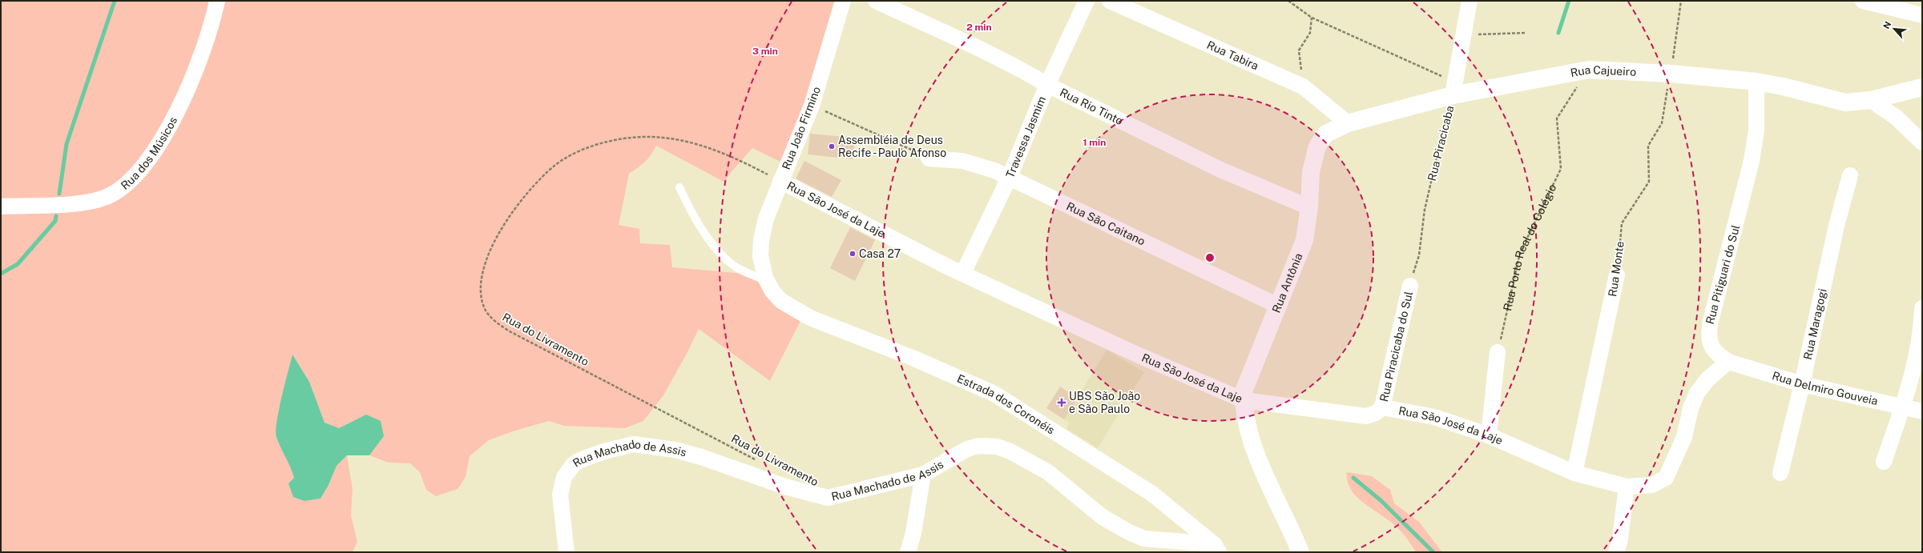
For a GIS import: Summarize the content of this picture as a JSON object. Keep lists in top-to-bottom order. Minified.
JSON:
{"streets":{"street":["Rua Tabira","Rua Cajueiro","Rua Rio Tinto","Rua João Firmino","Travessa Jasmim","Rua dos Músicos","Rua São José da Laje","Rua São Caitano","Rua Monte","Rua Pitiguari do Sul","Rua Antônia","Rua Maragogi","Rua Piracicaba do Sul","Rua Delmiro Gouveia","Estrada dos Coronéis","Rua Machado de Assis"],"path":["Rua Piracicaba","Rua Porto Real do Colégio","Rua do Livramento"]},"crossings":[["Rua Tabira","Rua Antônia"],["Rua Cajueiro","Rua Piracicaba"],["Rua Cajueiro","Rua Porto Real do Colégio"],["Rua Cajueiro","Rua Monte"],["Rua Cajueiro","Rua Pitiguari do Sul"],["Rua Cajueiro","Rua Antônia"],["Rua Rio Tinto","Travessa Jasmim"],["Rua Rio Tinto","Rua Antônia"],["Rua João Firmino","Rua São José da Laje"],["Rua João Firmino","Rua do Livramento"],["Rua João Firmino","Estrada dos Coronéis"],["Travessa Jasmim","Rua São José da Laje"],["Travessa Jasmim","Rua São Caitano"],["Rua Piracicaba","Rua Antônia"],["Rua Piracicaba","Rua Piracicaba do Sul"],["Rua São José da Laje","Rua Monte"],["Rua São José da Laje","Rua Antônia"],["Rua São José da Laje","Rua do Livramento"],["Rua São José da Laje","Rua Piracicaba do Sul"],["Rua São Caitano","Rua Antônia"],["Rua Pitiguari do Sul","Rua Delmiro Gouveia"],["Rua Maragogi","Rua Delmiro Gouveia"],["Estrada dos Coronéis","Rua Machado de Assis"]],"places":{"other":["Assembléia de Deus Recife - Paulo Afonso","Casa 27"],"health":["UBS São João e São Paulo"]},"north":"top left","rings":["2 min","3 min","1 min"]}
